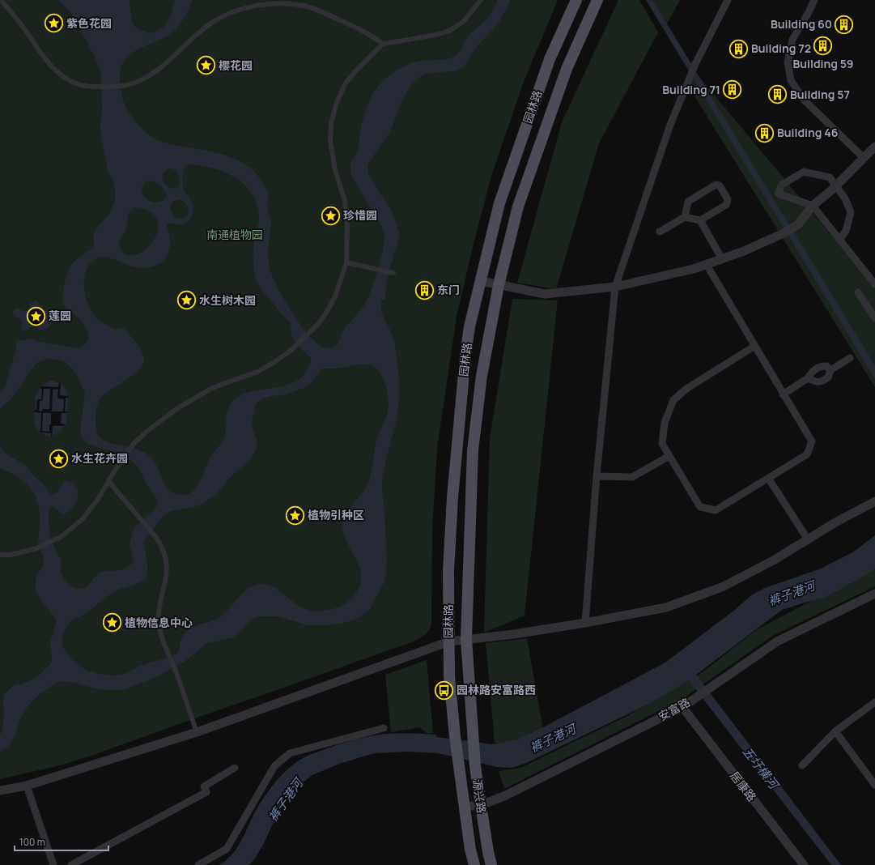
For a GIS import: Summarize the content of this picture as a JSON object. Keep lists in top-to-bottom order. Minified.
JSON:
{"streets":{"main road":["园林路","源兴路"],"street":["安富路","居康路"]},"crossings":[["园林路","源兴路"],["安富路","居康路"],["安富路","源兴路"]],"water":["裤子港河","五圩横河"],"parks":["南通植物园"],"places":{"place":["紫色花园","樱花园","珍惜园","水生树木园","莲园","水生花卉园","植物引种区","植物信息中心"],"building":["Building 60","Building 59","Building 72","Building 71","Building 57","Building 46","东门"],"bus stop":["园林路安富路西"]},"scale_bar":"100 m"}
